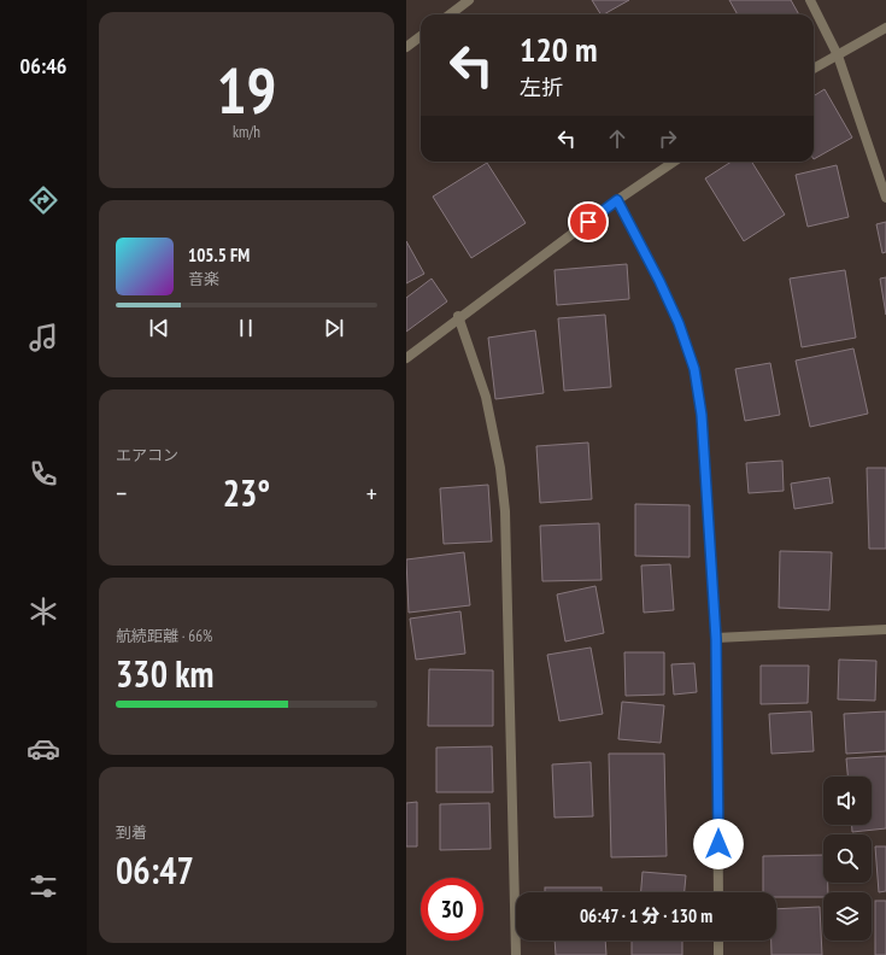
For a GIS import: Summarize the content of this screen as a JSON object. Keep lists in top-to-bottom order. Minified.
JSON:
{"page":{"tabs":"06:46","tile":[["19","km/h"],"エアコン",["航続距離 · 66%","330 km"],["到着","06:47"]],"turn":["120 m","左折"],"song":["105.5 FM","音楽"],"heat":["−","23°","+"],"limit":"30","trip":"06:47 · 1 分 · 130 m"}}
